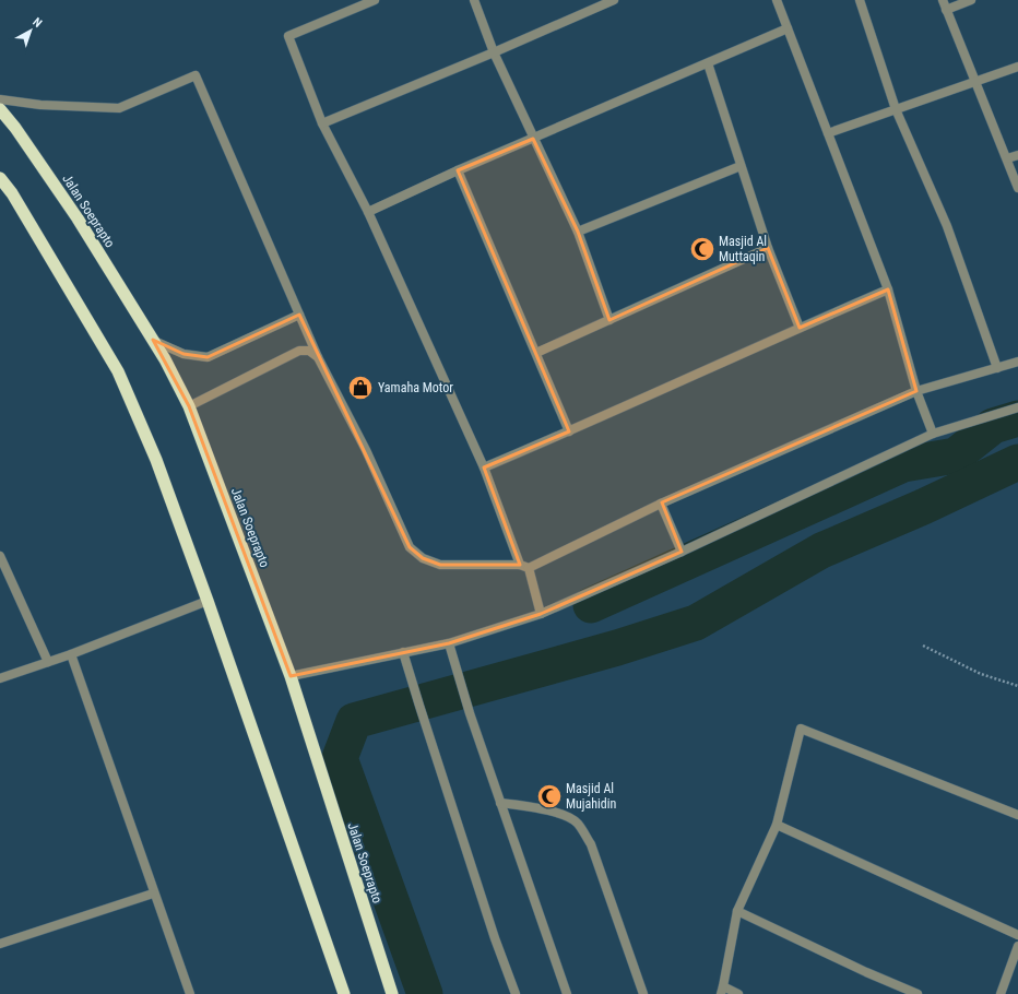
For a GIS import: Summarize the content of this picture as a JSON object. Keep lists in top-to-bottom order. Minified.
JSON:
{"streets":{"highway":["Jalan Soeprapto"]},"places":{"mosque":["Masjid Al Muttaqin","Masjid Al Mujahidin"],"shop":["Yamaha Motor"]},"north":"top right"}
